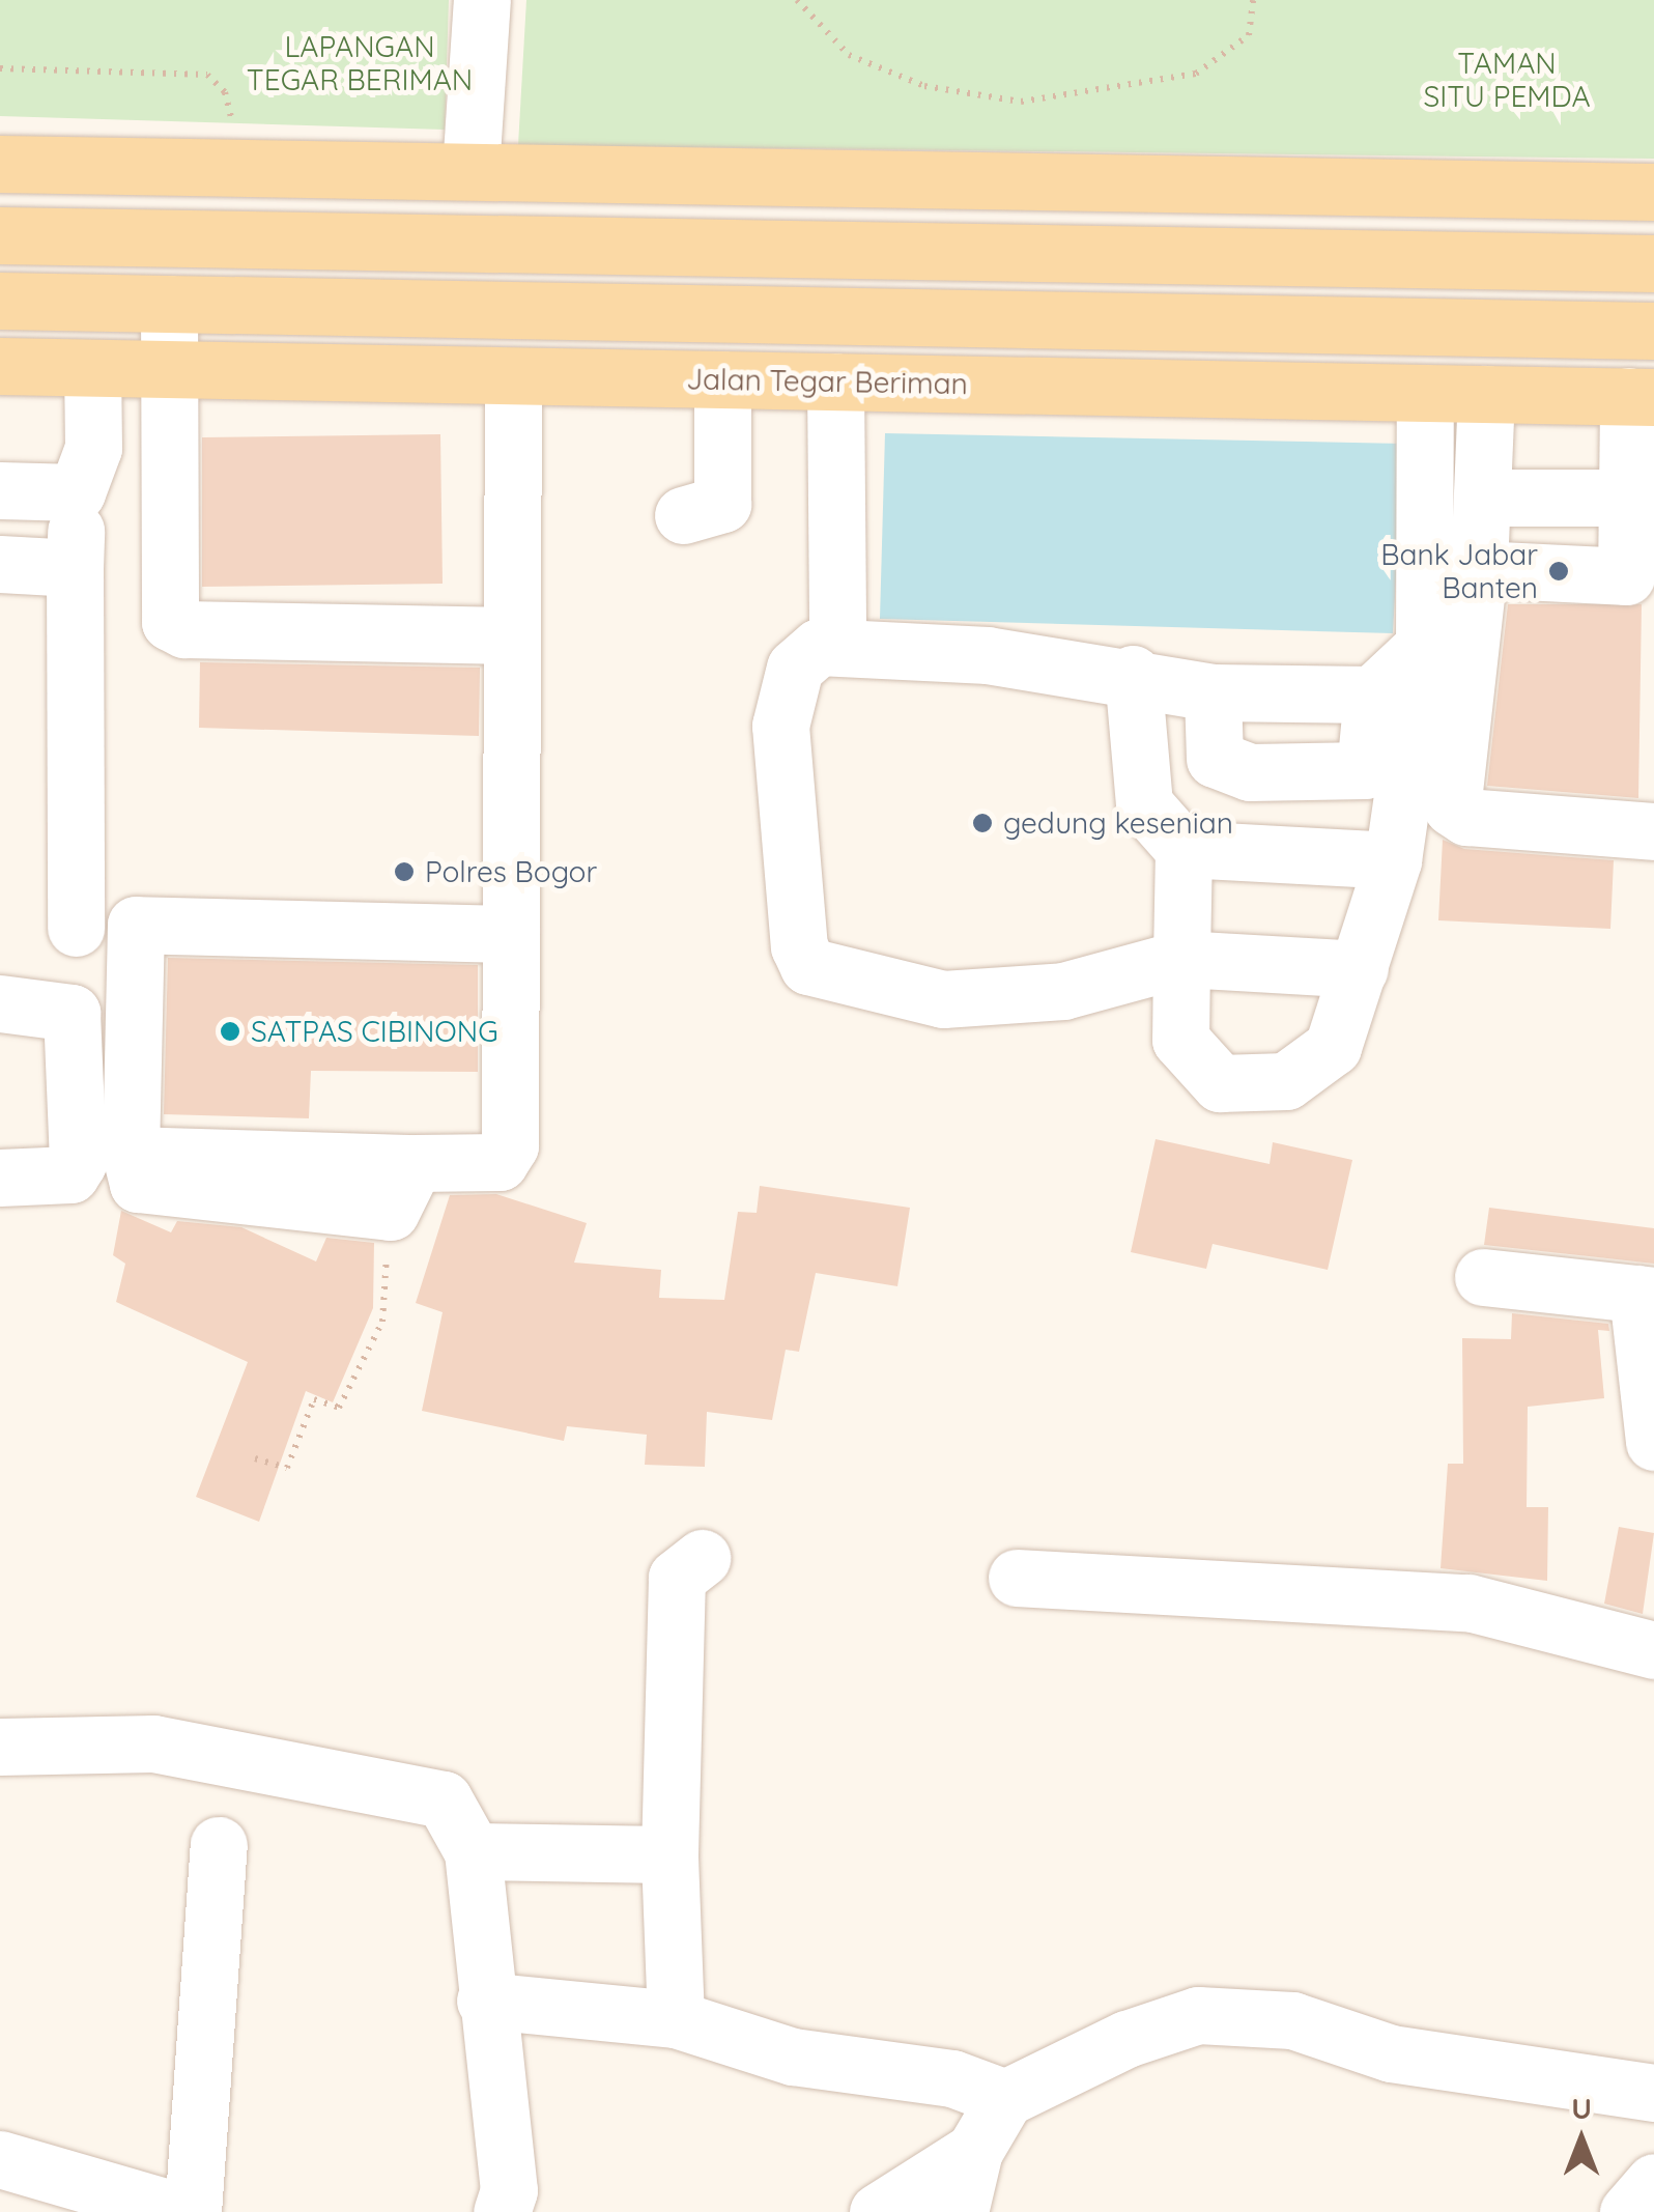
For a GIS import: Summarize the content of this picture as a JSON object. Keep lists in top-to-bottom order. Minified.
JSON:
{"streets":{"main road":["Jalan Tegar Beriman"]},"parks":["LAPANGAN TEGAR BERIMAN","TAMAN SITU PEMDA"],"places":["Bank Jabar Banten","gedung kesenian","Polres Bogor","SATPAS CIBINONG"],"north":"top"}
